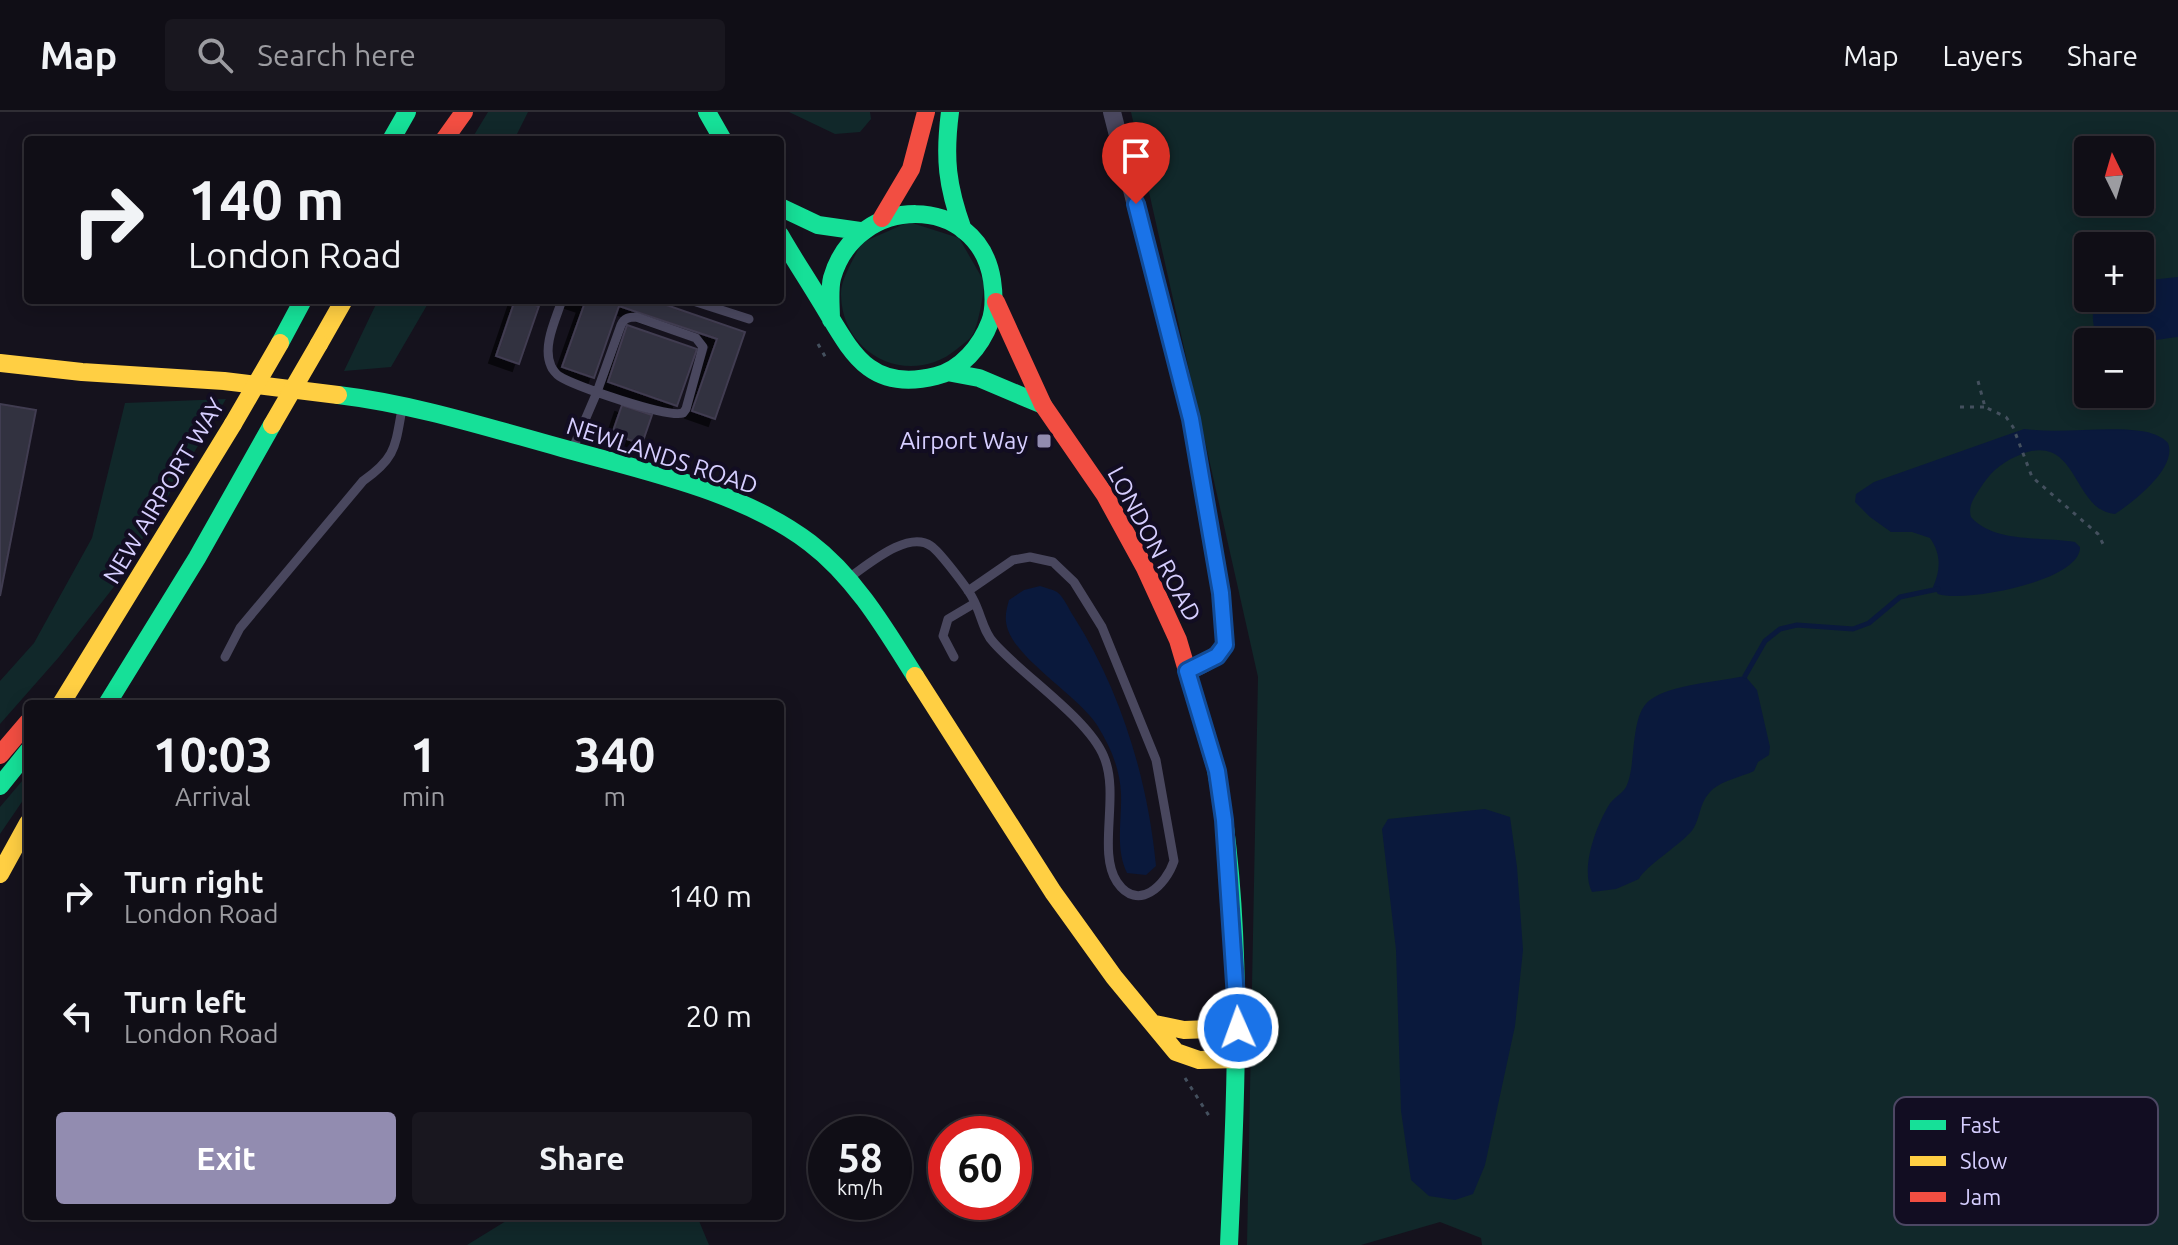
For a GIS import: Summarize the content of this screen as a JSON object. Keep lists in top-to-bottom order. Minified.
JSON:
{"streets":{"main road":["NEWLANDS ROAD","NEW AIRPORT WAY","LONDON ROAD"]},"places":{"transit":["Airport Way"]},"legend":["Fast","Slow","Jam"],"north":"top","page":{"header":"Map","search":"Search here","nav":["Map","Layers","Share"],"map_buttons":["+","−"],"turn":["140 m","London Road"],"eta":["10:03","Arrival","1","min","340","m"],"list":[{"name":"Turn right","note":"London Road","value":"140 m"},{"name":"Turn left","note":"London Road","value":"20 m"}],"buttons":["Exit","Share"],"speed":"58 km/h","limit":"60"}}
